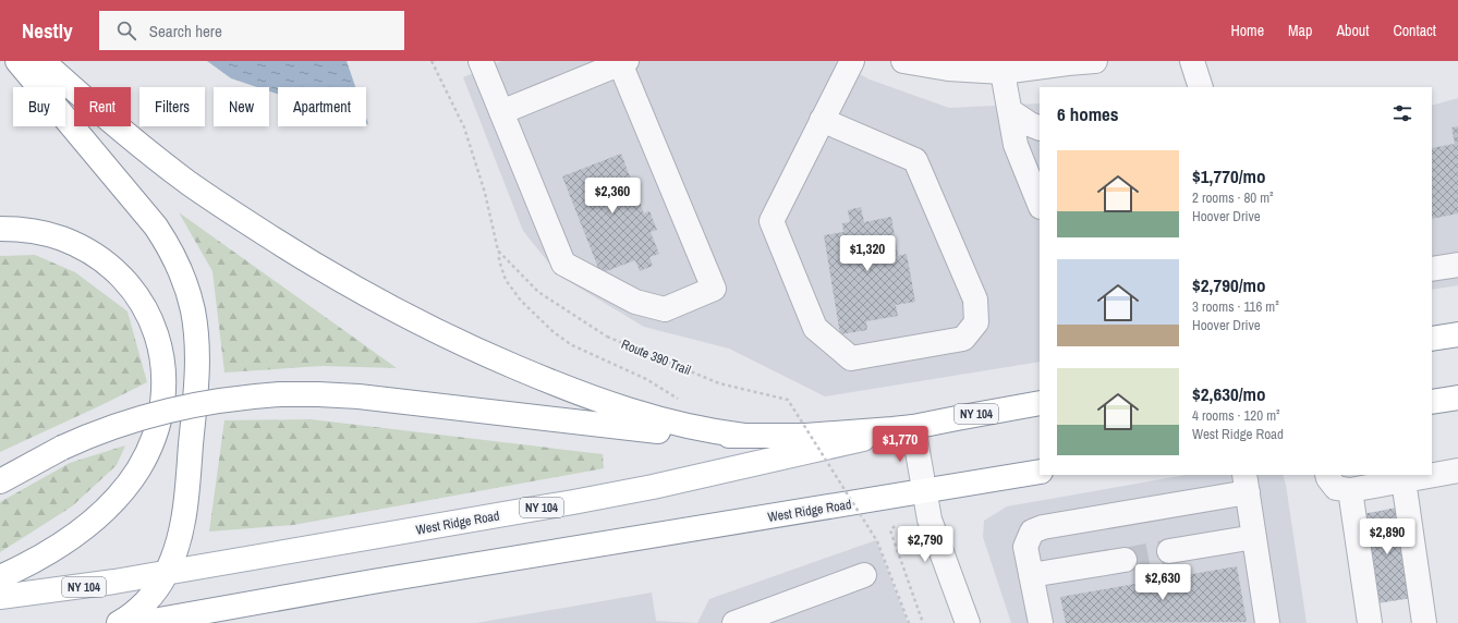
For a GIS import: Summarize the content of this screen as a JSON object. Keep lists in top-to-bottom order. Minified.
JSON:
{"streets":{"main road":["NY 104","West Ridge Road"],"path":["Route 390 Trail"]},"page":{"header":"Nestly","search":"Search here","nav":["Home","Map","About","Contact"],"chip":["Buy","Rent","Filters","New","Apartment"],"heading":"6 homes","list":[{"name":"$1,770/mo","note":"2 rooms · 80 m² · Hoover Drive"},{"name":"$2,790/mo","note":"3 rooms · 116 m² · Hoover Drive"},{"name":"$2,630/mo","note":"4 rooms · 120 m² · West Ridge Road"}],"price":["$2,360","$1,320","$1,770","$2,890","$2,790","$2,630"]}}
